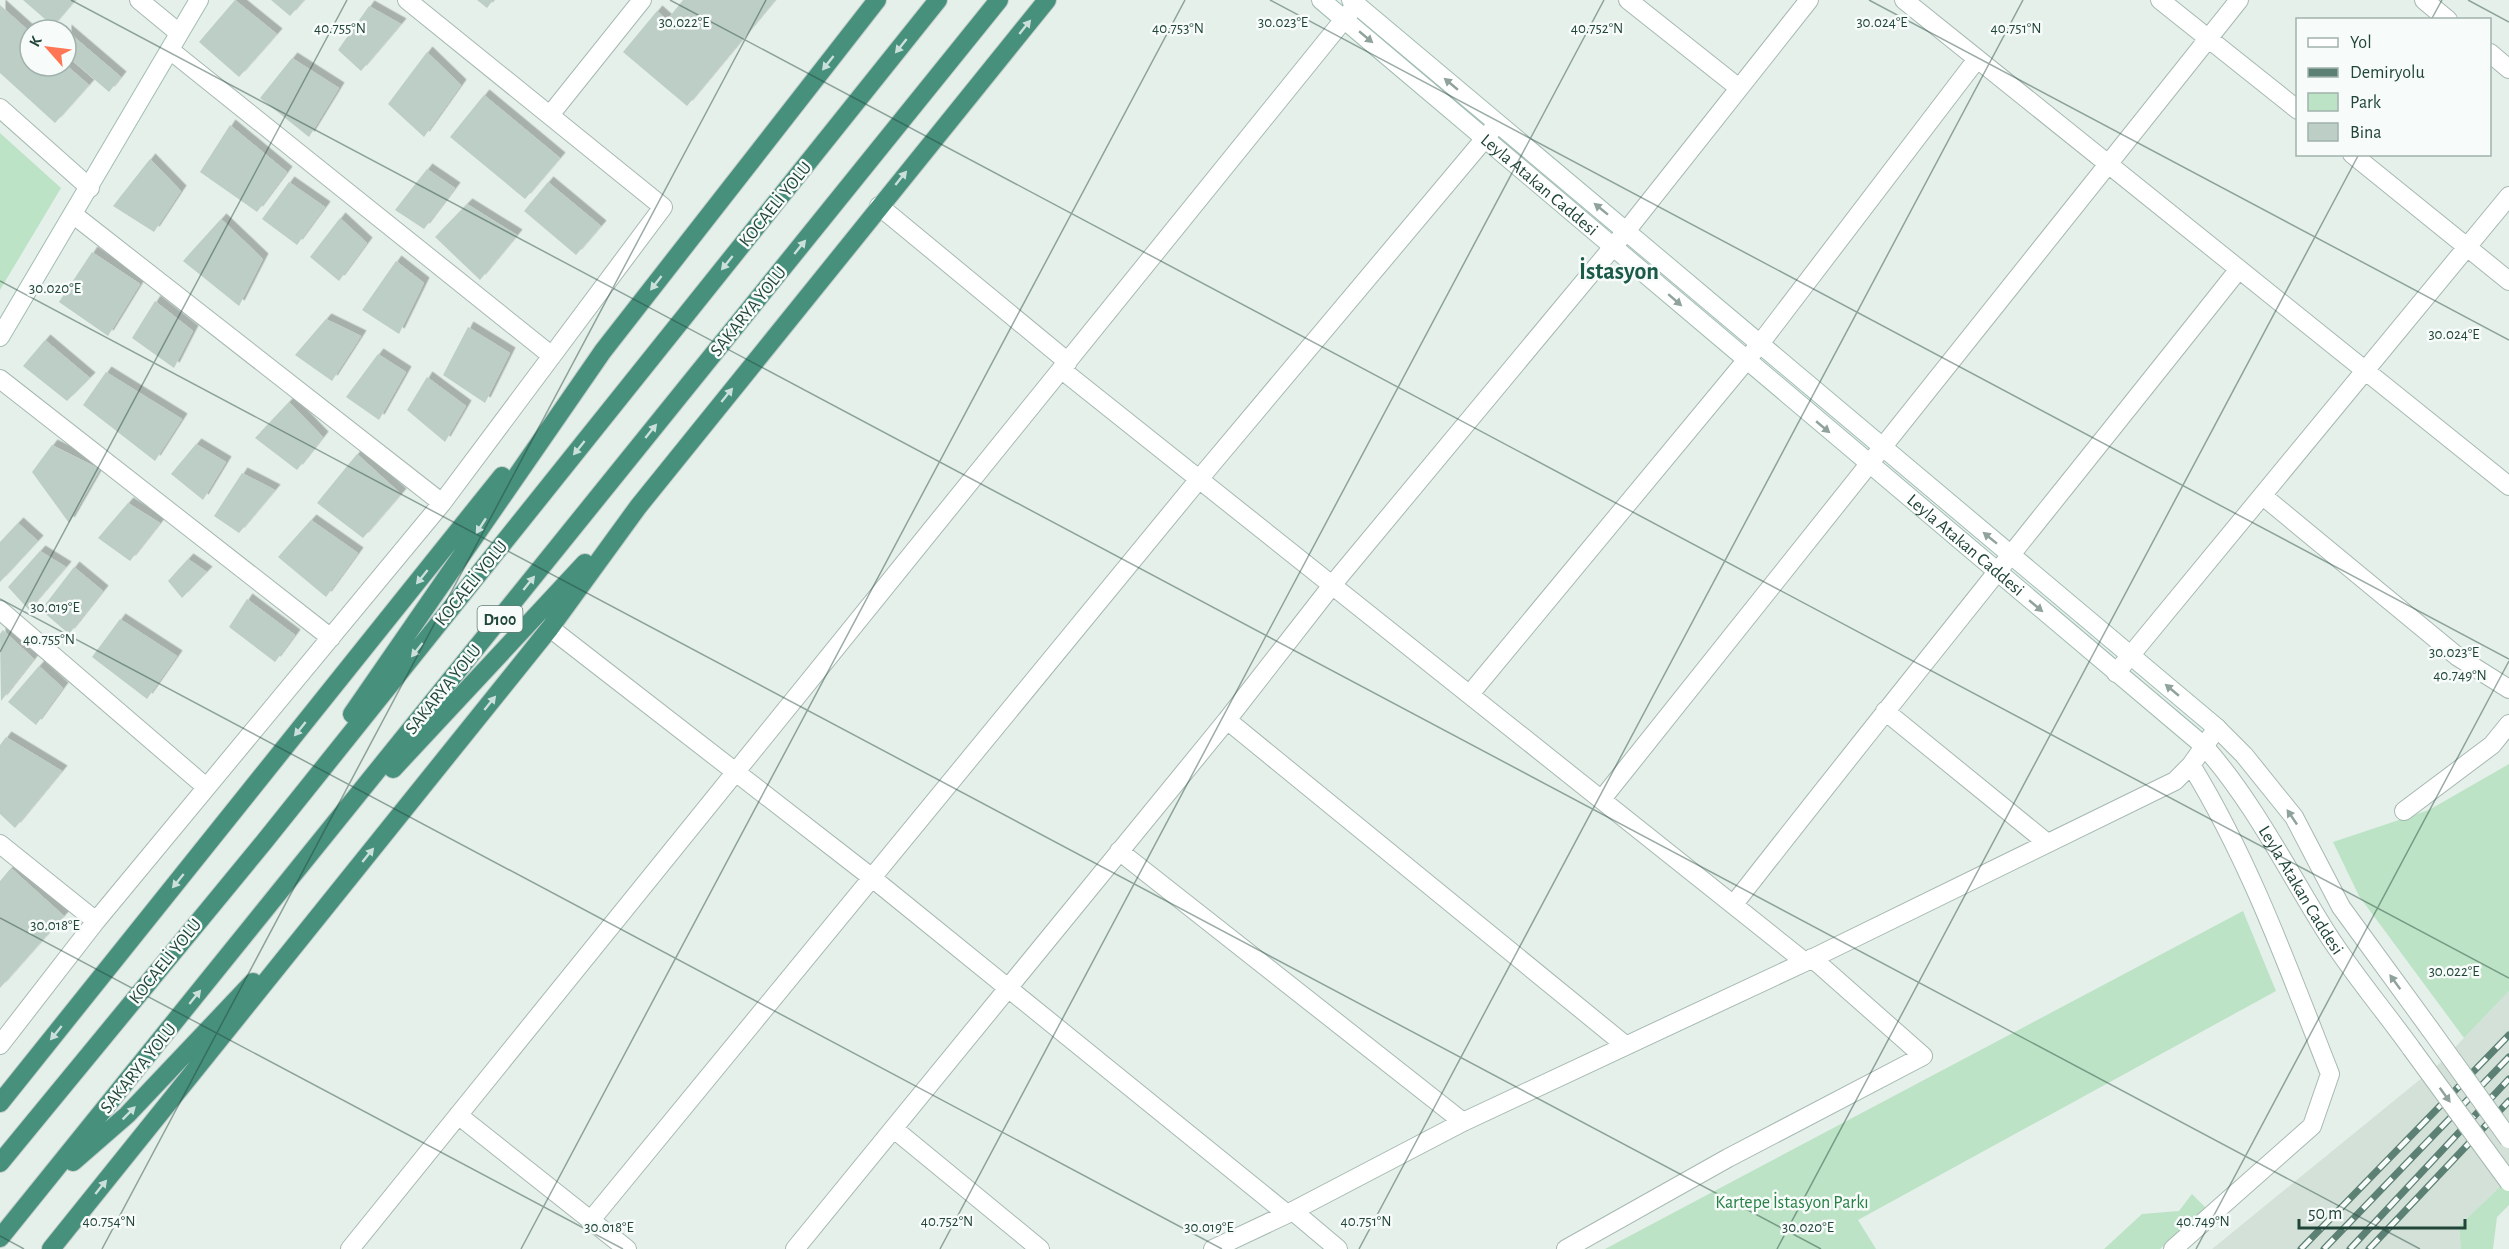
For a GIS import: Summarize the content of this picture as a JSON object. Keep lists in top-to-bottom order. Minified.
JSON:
{"streets":{"highway":["KOCAELİ YOLU","SAKARYA YOLU","D100"],"street":["Leyla Atakan Caddesi"]},"districts":["İstasyon"],"parks":["Kartepe İstasyon Parkı"],"legend":["Yol","Demiryolu","Park","Bina"],"scale_bar":"50 m","north":"top left","coordinates":["30.022°E","30.023°E","30.024°E","40.753°N","40.755°N","40.752°N","40.751°N","30.020°E","30.019°E","40.749°N","30.018°E","40.754°N"]}
